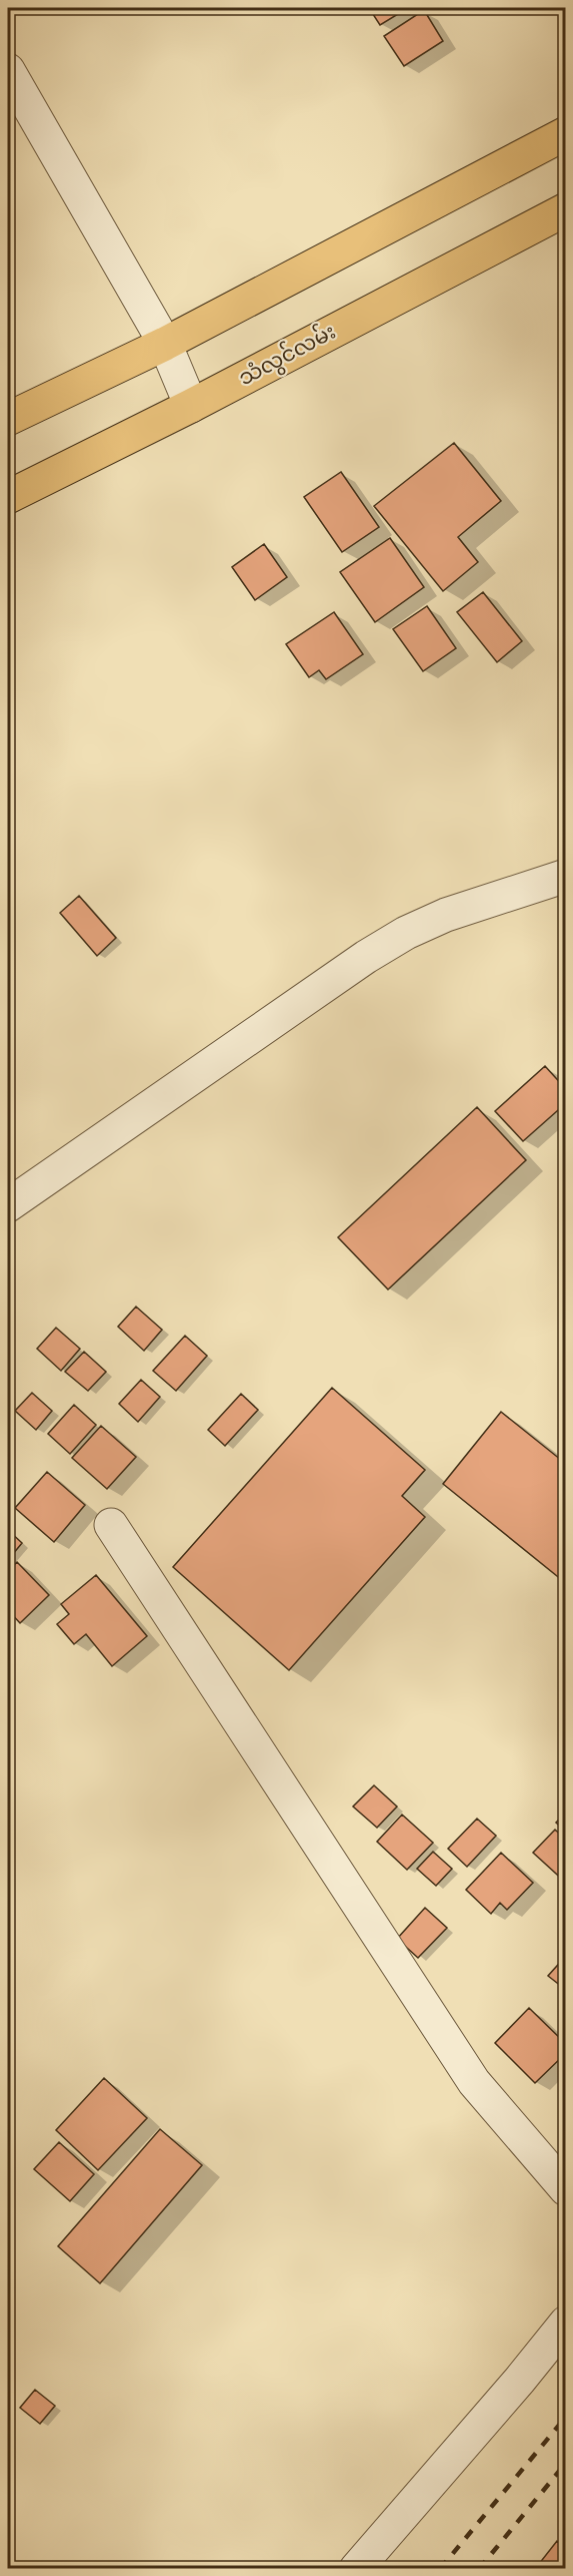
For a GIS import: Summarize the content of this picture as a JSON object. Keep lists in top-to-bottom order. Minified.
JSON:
{"streets":{"main road":["သံလွင်လမ်း"]}}
